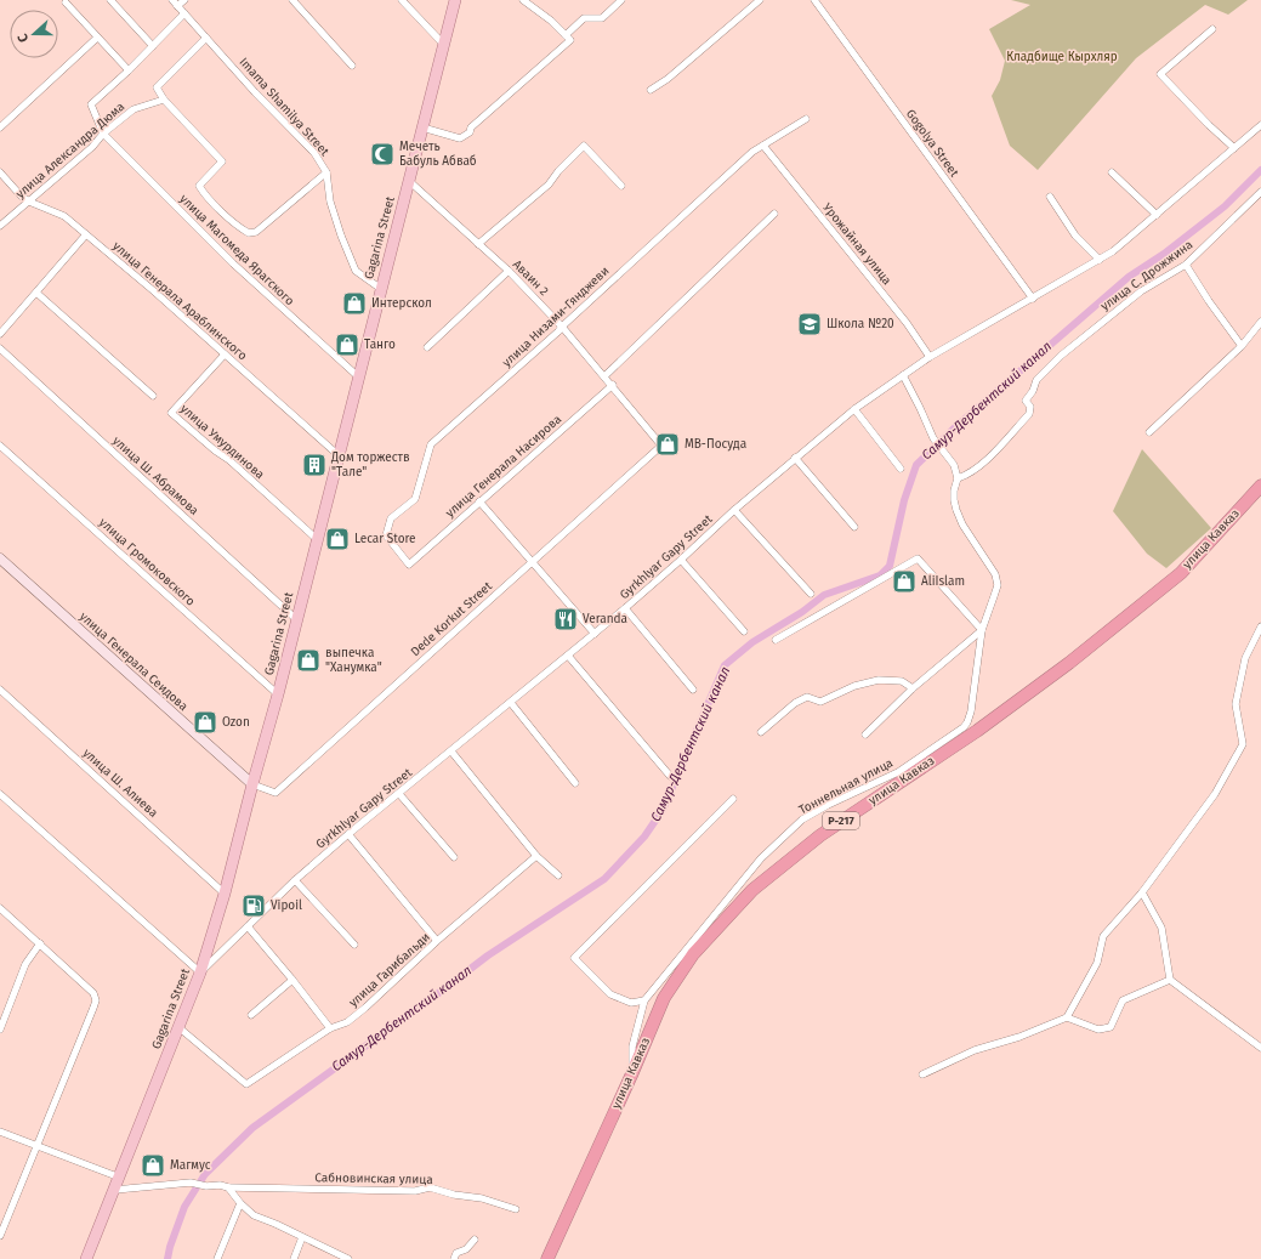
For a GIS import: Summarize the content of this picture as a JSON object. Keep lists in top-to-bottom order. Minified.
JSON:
{"streets":{"highway":["улица Кавказ","Р-217"],"main road":["Gagarina Street"],"street":["Imama Shamilya Street","Gogolya Street","улица Александра Дюма","Урожайная улица","улица Магомеда Ярагского","улица С. Дрожжина","Аваин 2","улица Генерала Араблинского","улица Низами-Гянджеви","улица Умурдинова","улица Генерала Насирова","улица Ш. Абрамова","Gyrkhlyar Gapy Street","улица Громоковского","Dede Korkut Street","улица Генерала Сеидова","улица Ш. Алиева","Тоннельная улица","улица Гарибальди","Сабновинская улица"]},"crossings":[["Imama Shamilya Street","Gagarina Street"],["Gogolya Street","Gyrkhlyar Gapy Street"],["улица Александра Дюма","улица Магомеда Ярагского"],["улица Александра Дюма","улица Генерала Араблинского"],["Gagarina Street","улица Магомеда Ярагского"],["Gagarina Street","Аваин 2"],["Gagarina Street","улица Генерала Араблинского"],["Gagarina Street","улица Умурдинова"],["Gagarina Street","улица Ш. Абрамова"],["Gagarina Street","Gyrkhlyar Gapy Street"],["Gagarina Street","улица Громоковского"],["Gagarina Street","Dede Korkut Street"],["Gagarina Street","улица Генерала Сеидова"],["Gagarina Street","улица Ш. Алиева"],["Gagarina Street","улица Гарибальди"],["Gagarina Street","Сабновинская улица"],["Урожайная улица","улица Низами-Гянджеви"],["Урожайная улица","Gyrkhlyar Gapy Street"],["Аваин 2","улица Низами-Гянджеви"],["Аваин 2","улица Генерала Насирова"],["Аваин 2","Dede Korkut Street"],["улица Генерала Араблинского","улица Умурдинова"],["улица Низами-Гянджеви","улица Генерала Насирова"],["Dede Korkut Street","улица Генерала Сеидова"]],"water":["Самур-Дербентский канал"],"parks":["Кладбище Кырхляр"],"places":{"mosque":["Мечеть Бабуль Абваб"],"shop":["Интерскол","Танго","МВ-Посуда","Lecar Store","AliIslam","выпечка \"Ханумка\"","Ozon","Магмус"],"school or university":["Школа №20"],"building":["Дом торжеств \"Тале\""],"restaurant":["Veranda"],"fuel station":["Vipoil"]},"north":"left"}
